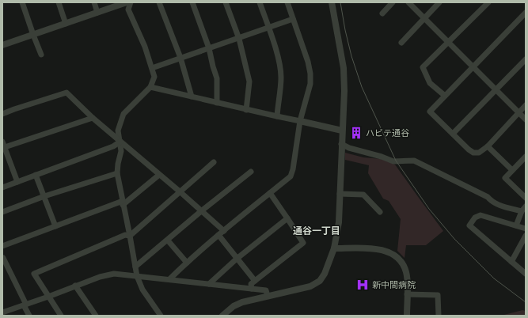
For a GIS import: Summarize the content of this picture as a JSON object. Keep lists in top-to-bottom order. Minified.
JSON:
{"districts":["通谷一丁目"],"places":{"building":["ハビテ通谷"],"hospital":["新中間病院"]}}
